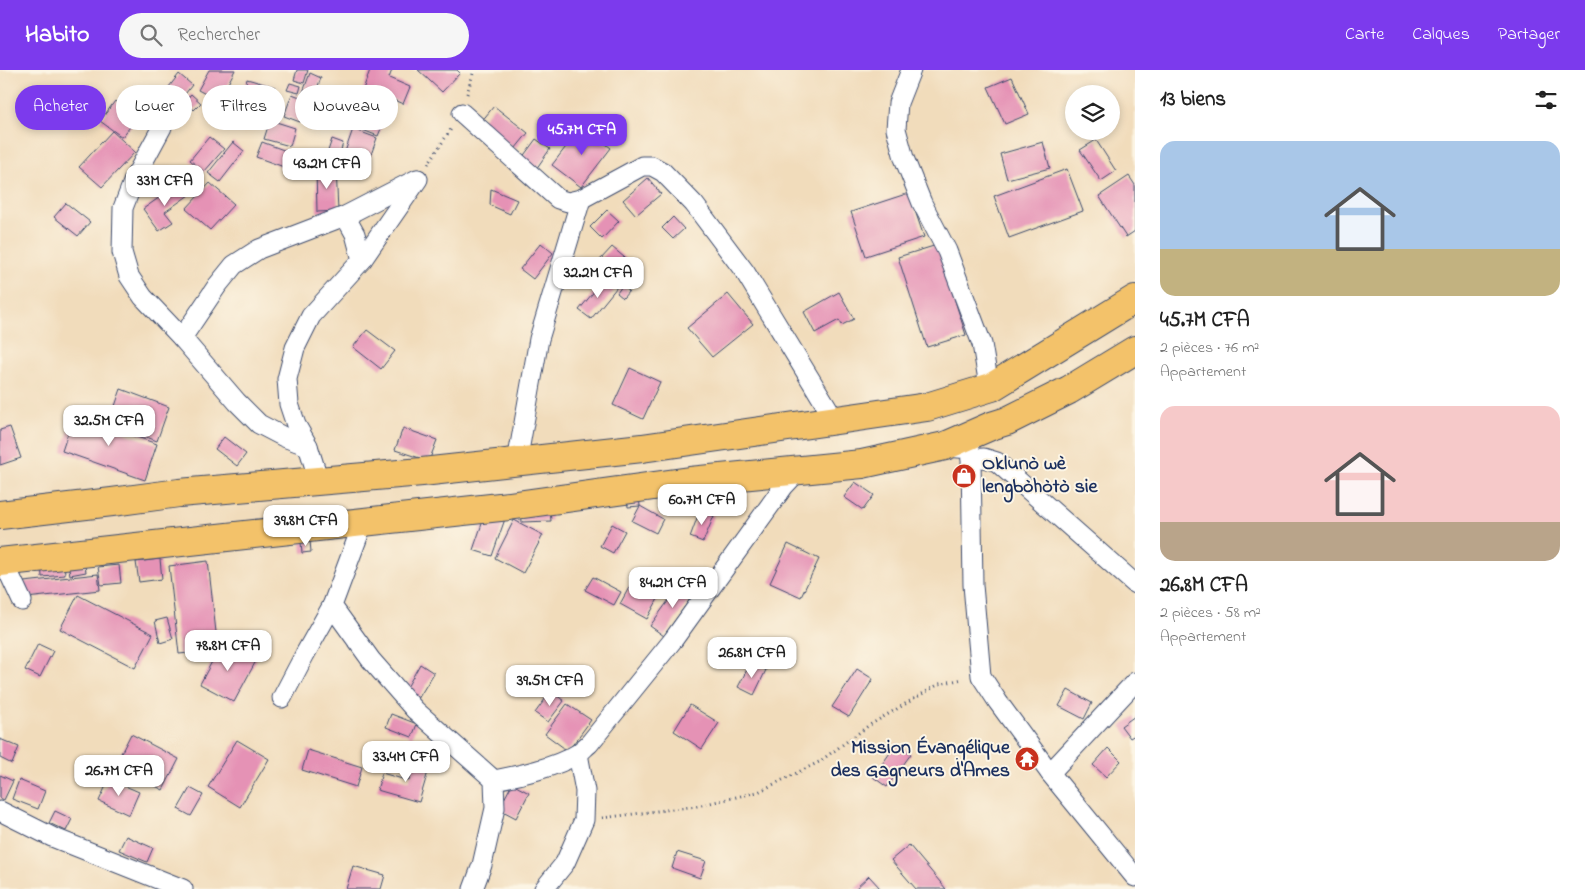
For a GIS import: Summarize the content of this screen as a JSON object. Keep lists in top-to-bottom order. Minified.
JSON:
{"places":{"shop":["Oklunò wè lengbòhòtò sie"],"temple":["Mission Évangélique des Gagneurs d'Ames"]},"page":{"header":"Habito","search":"Rechercher","nav":["Carte","Calques","Partager"],"heading":"13 biens","chip":["Acheter","Louer","Filtres","Nouveau"],"price":["45.7M CFA","43.2M CFA","33M CFA","32.2M CFA","32.5M CFA","60.7M CFA","39.8M CFA","84.2M CFA","78.8M CFA","26.8M CFA","39.5M CFA","33.4M CFA","26.7M CFA"],"list":[{"name":"45.7M CFA","note":"2 pièces · 76 m² · Appartement"},{"name":"26.8M CFA","note":"2 pièces · 58 m² · Appartement"}]}}
